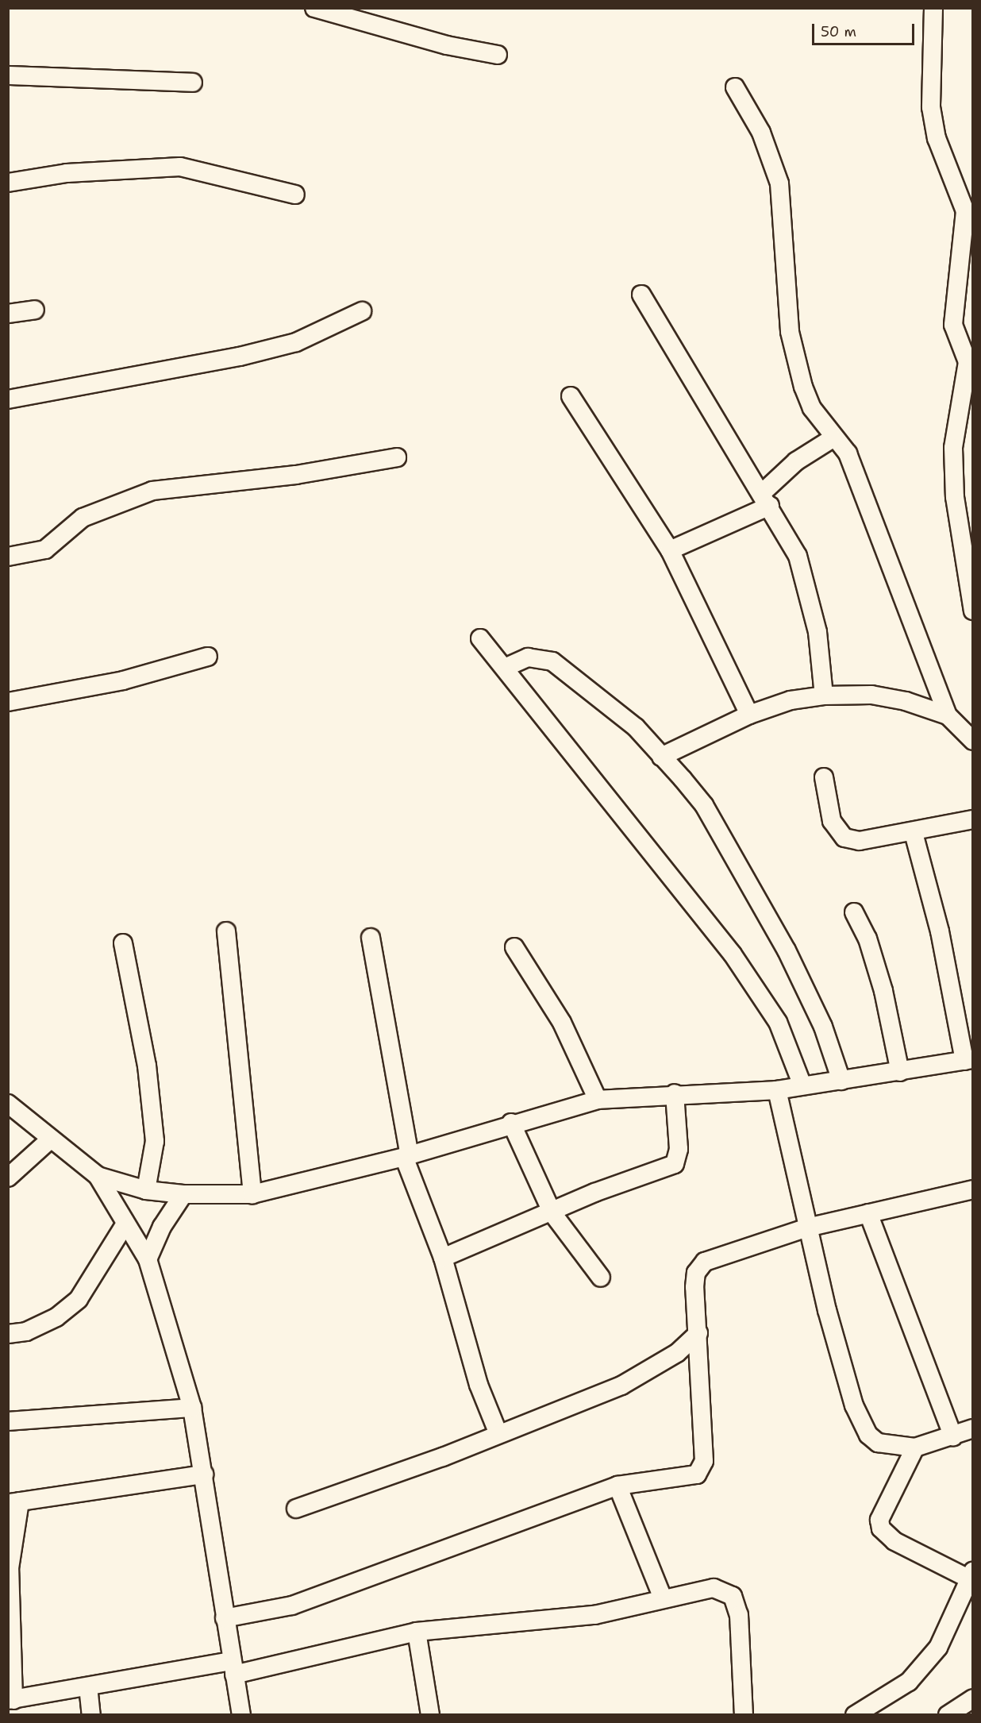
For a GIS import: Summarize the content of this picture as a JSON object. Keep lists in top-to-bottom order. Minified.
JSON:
{"scale_bar":"50 m"}
